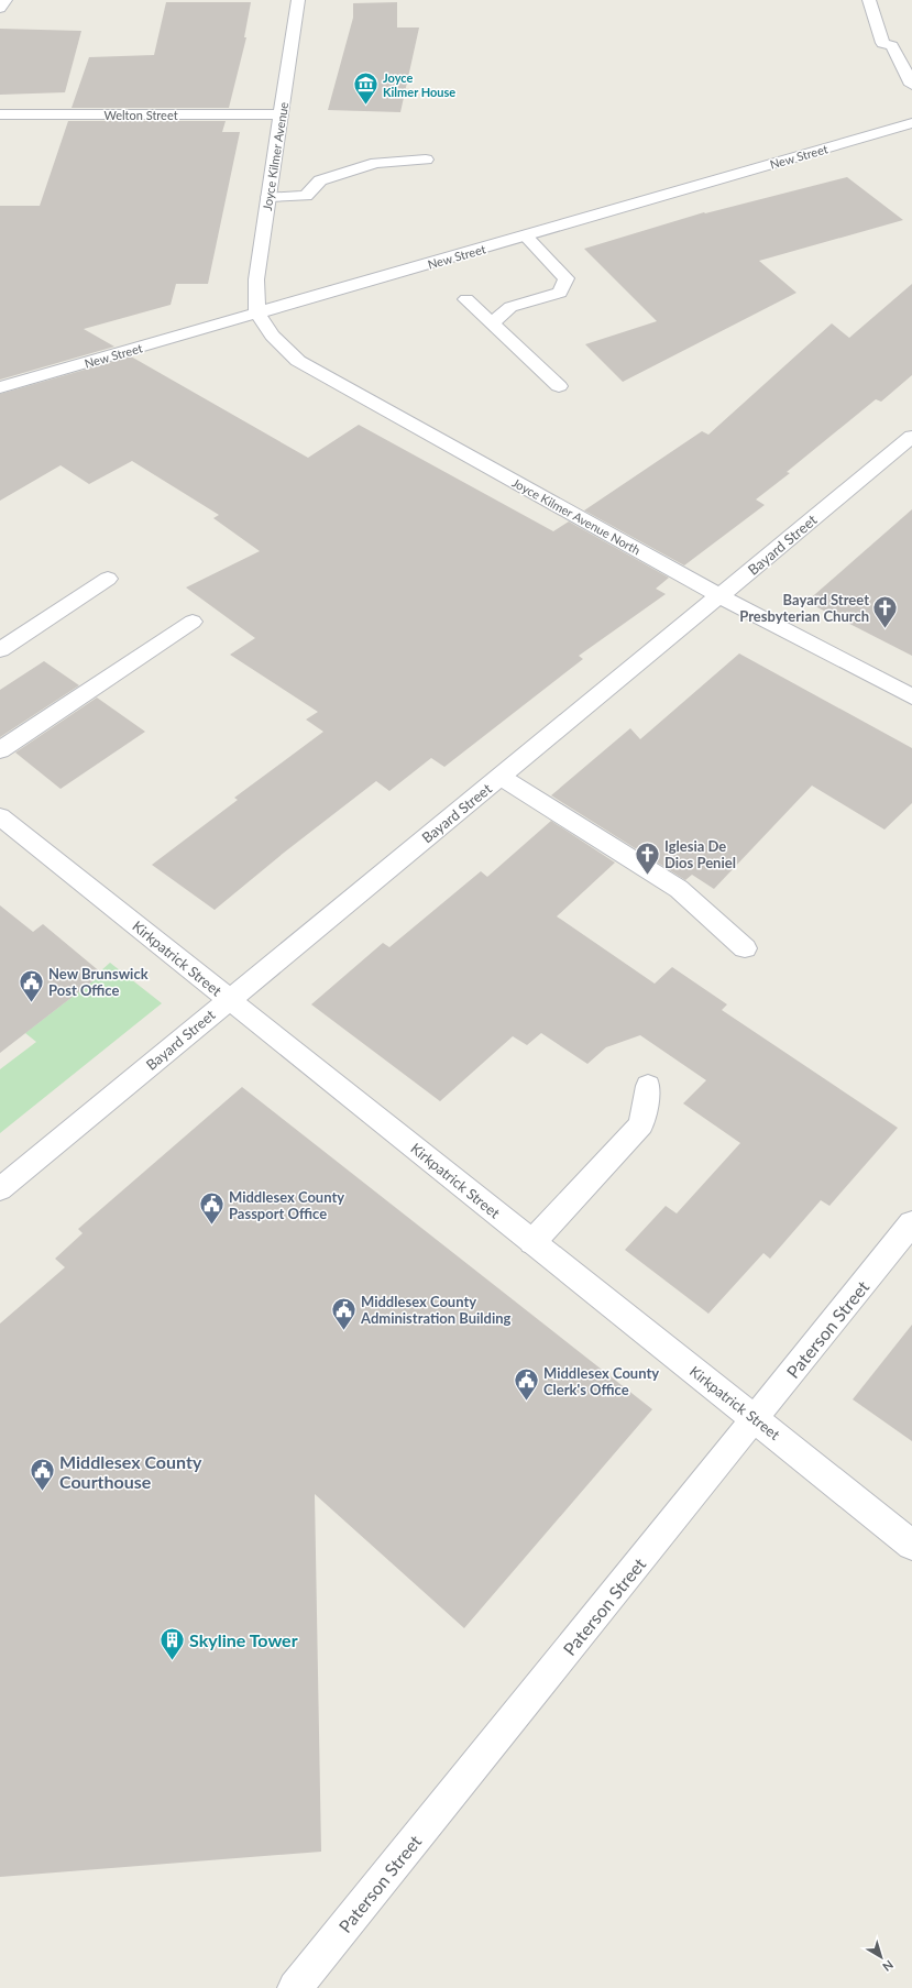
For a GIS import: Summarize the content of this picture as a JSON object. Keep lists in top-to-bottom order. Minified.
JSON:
{"streets":{"street":["Welton Street","Joyce Kilmer Avenue","New Street","Joyce Kilmer Avenue North","Bayard Street","Kirkpatrick Street","Paterson Street"]},"crossings":[["Welton Street","Joyce Kilmer Avenue"],["Joyce Kilmer Avenue","New Street"],["Joyce Kilmer Avenue","Joyce Kilmer Avenue North"],["New Street","Joyce Kilmer Avenue North"],["Joyce Kilmer Avenue North","Bayard Street"],["Bayard Street","Kirkpatrick Street"],["Kirkpatrick Street","Paterson Street"]],"places":{"museum":["Joyce Kilmer House"],"church":["Bayard Street Presbyterian Church","Iglesia De Dios Peniel"],"public building":["New Brunswick Post Office","Middlesex County Passport Office","Middlesex County Administration Building","Middlesex County Clerk's Office","Middlesex County Courthouse"],"building":["Skyline Tower"]},"north":"bottom right"}
